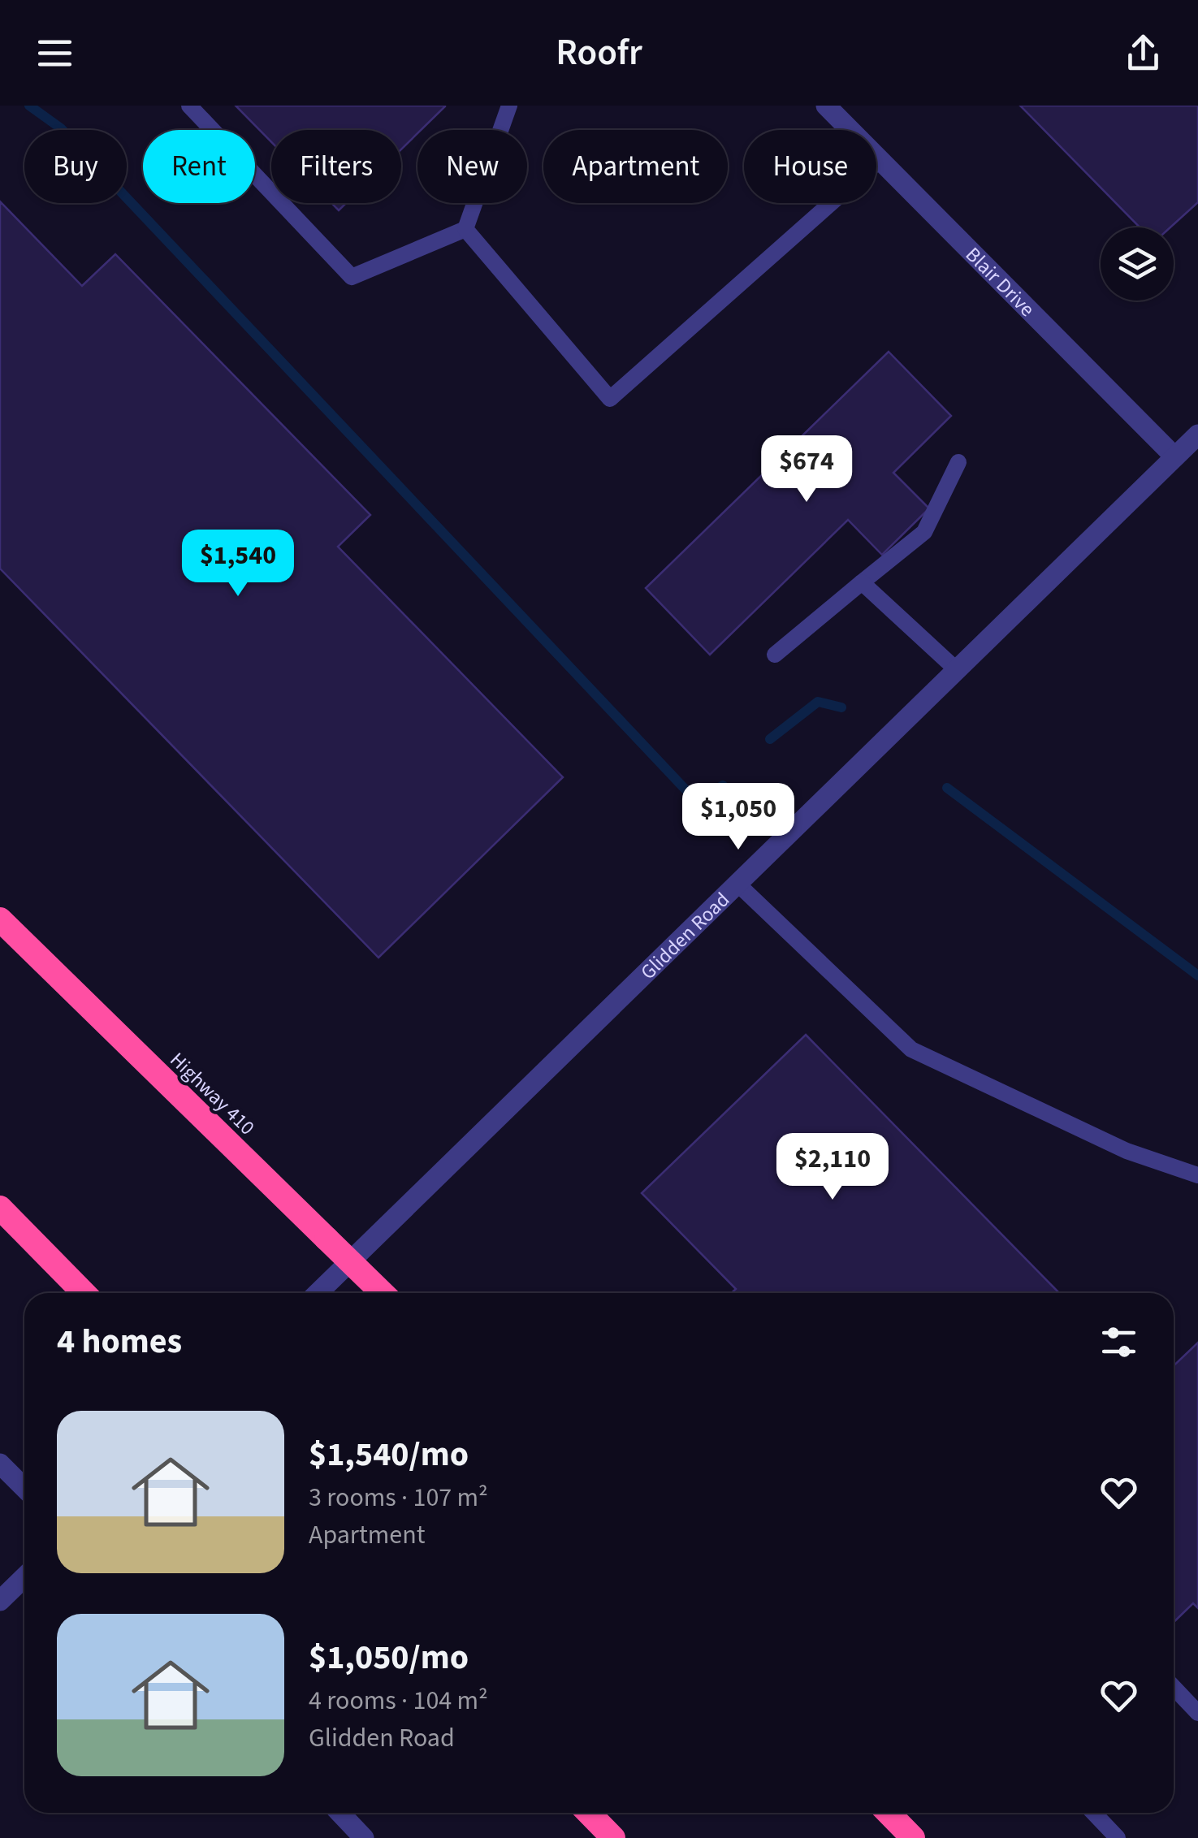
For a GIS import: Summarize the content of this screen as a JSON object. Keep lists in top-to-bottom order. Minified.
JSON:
{"streets":{"highway":["Highway 410"],"street":["Blair Drive","Glidden Road"]},"crossings":[["Blair Drive","Glidden Road"]],"page":{"header":"Roofr","chip":["Buy","Rent","Filters","New","Apartment","House"],"price":["$674","$1,540","$1,050","$2,110"],"heading":"4 homes","list":[{"name":"$1,540/mo","note":"3 rooms · 107 m² · Apartment"},{"name":"$1,050/mo","note":"4 rooms · 104 m² · Glidden Road"}]}}
